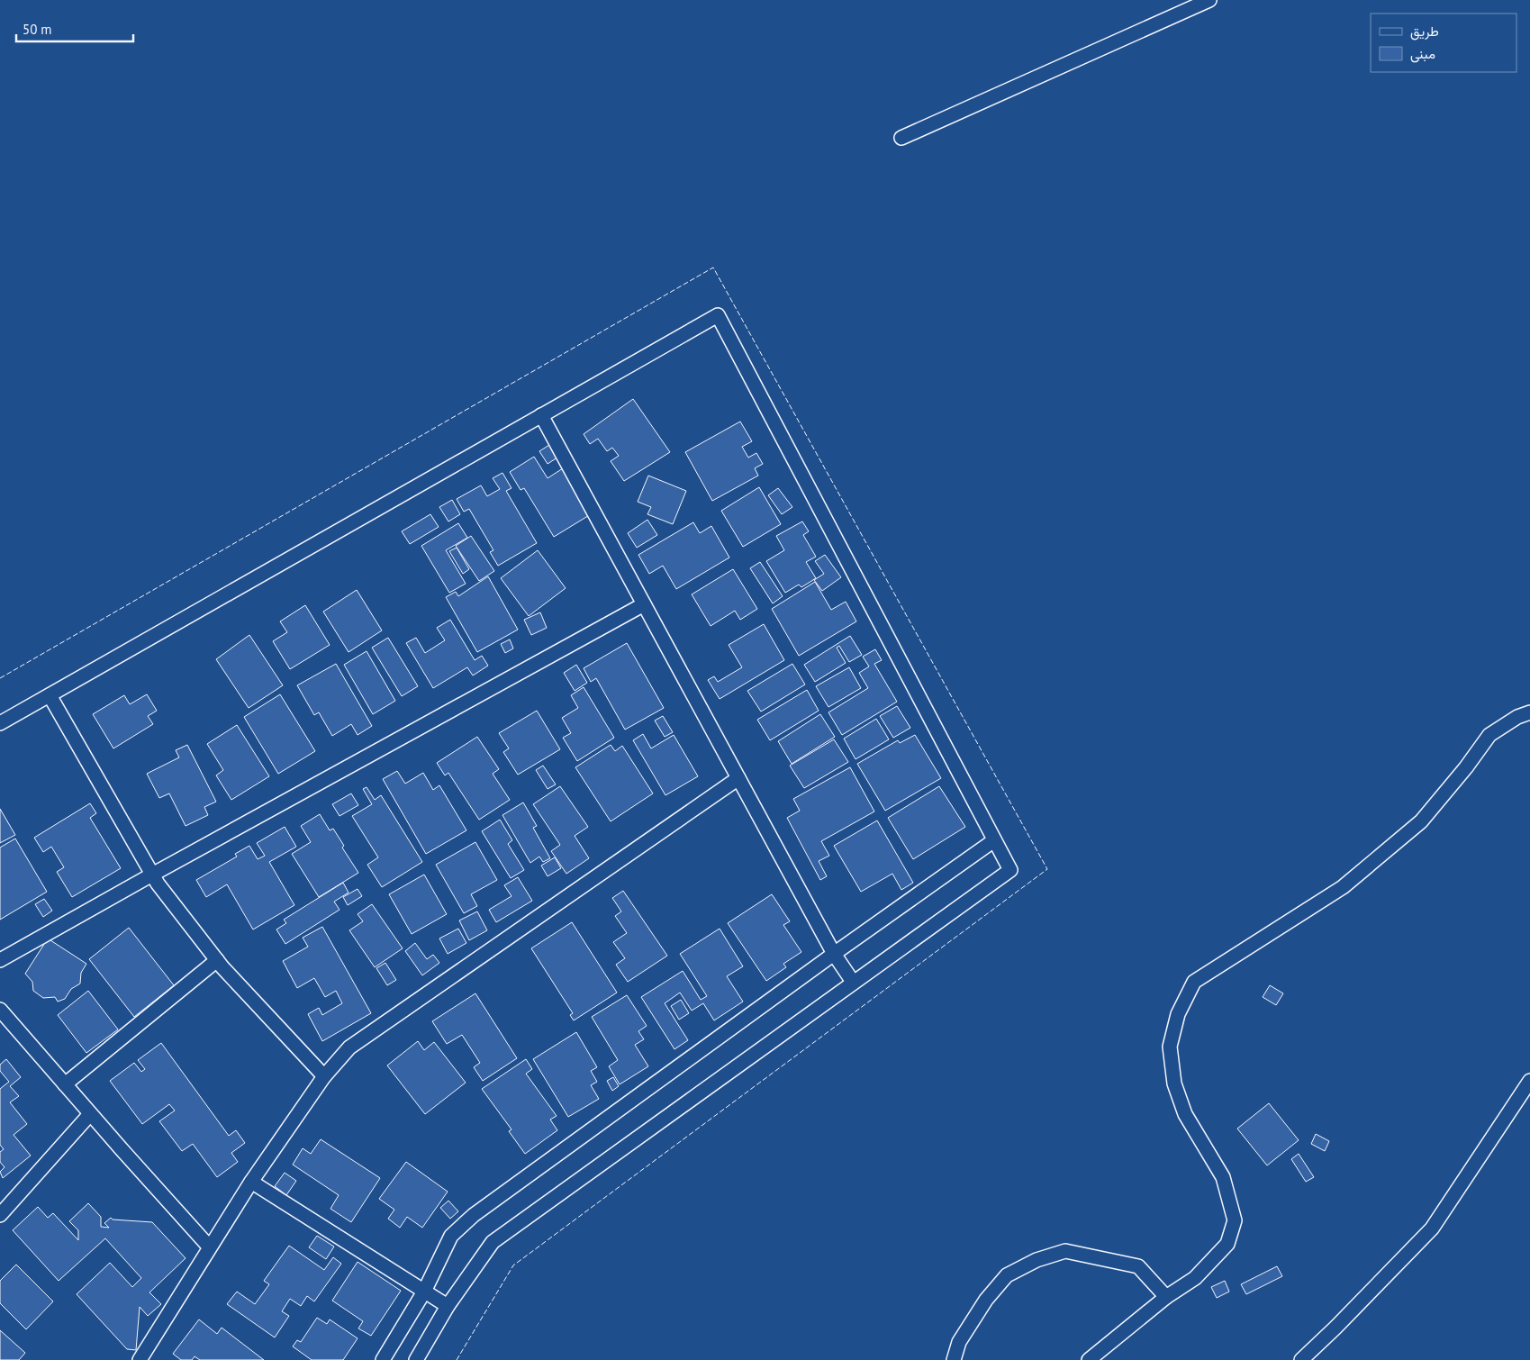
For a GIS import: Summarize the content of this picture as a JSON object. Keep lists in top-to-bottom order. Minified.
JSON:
{"legend":["طريق","مبنى"],"scale_bar":"50 m"}
